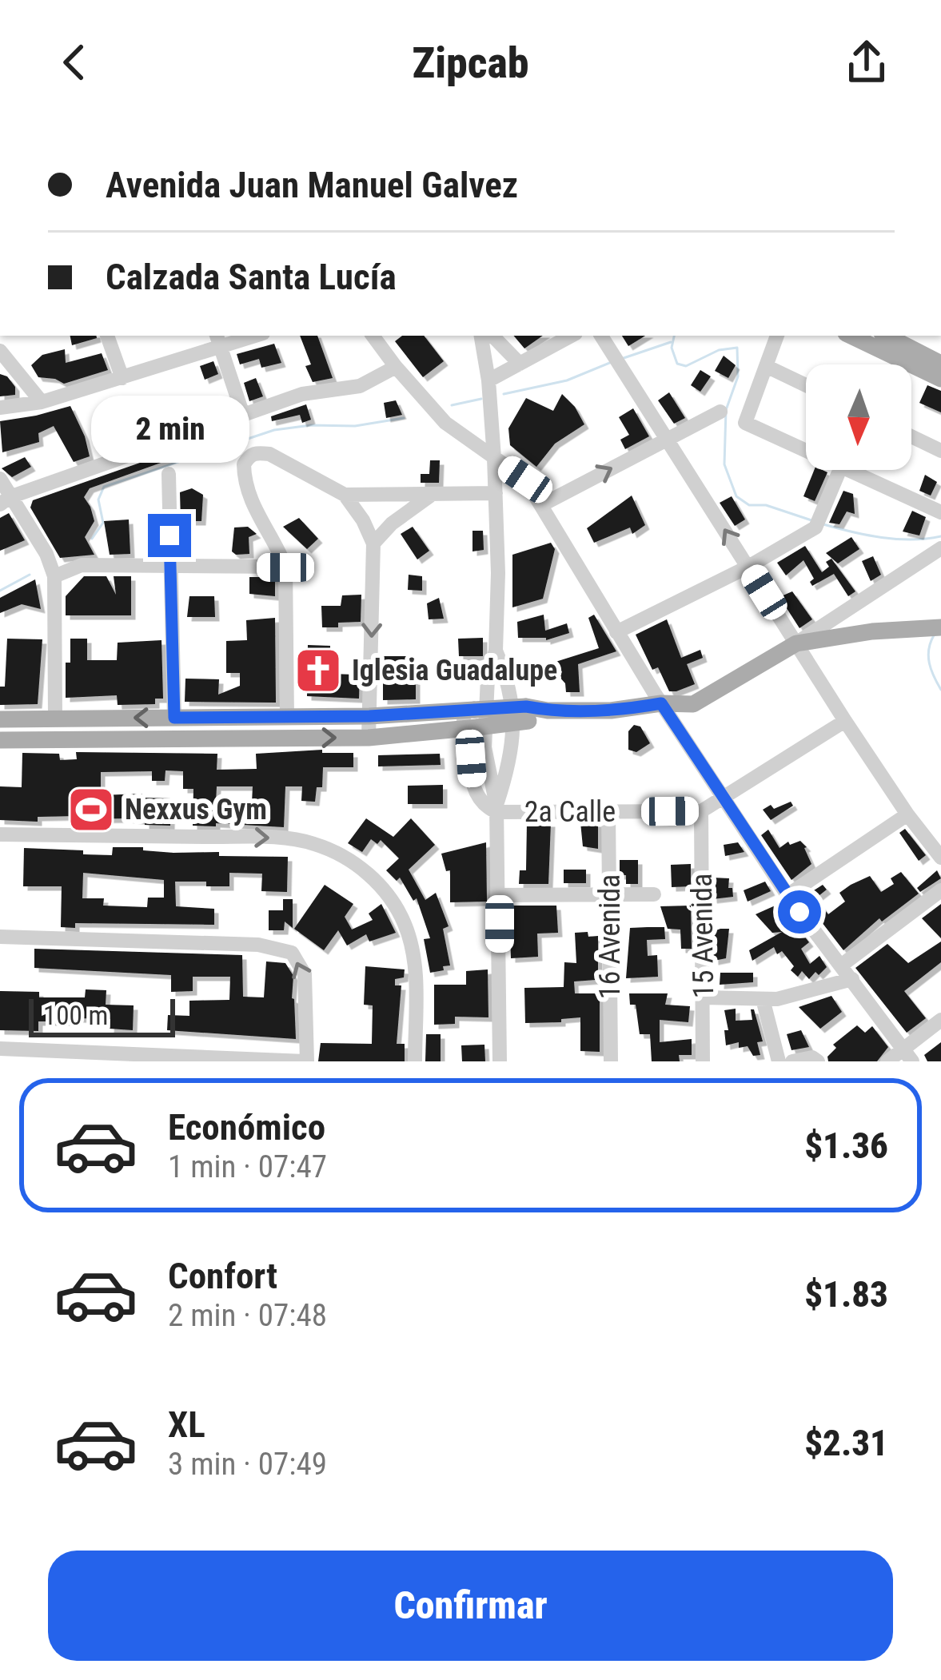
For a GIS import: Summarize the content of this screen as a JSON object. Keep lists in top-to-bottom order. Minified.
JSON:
{"streets":{"street":["2a Calle","15 Avenida","16 Avenida"]},"crossings":[["2a Calle","15 Avenida"],["2a Calle","16 Avenida"]],"places":{"church":["Iglesia Guadalupe"],"sports":["Nexxus Gym"]},"scale_bar":"100 m","north":"bottom","page":{"header":"Zipcab","banner":["Avenida Juan Manuel Galvez","Calzada Santa Lucía"],"bubble":"2 min","scale":"100 m","list":[{"name":"Económico","note":"1 min · 07:47","value":"$1.36"},{"name":"Confort","note":"2 min · 07:48","value":"$1.83"},{"name":"XL","note":"3 min · 07:49","value":"$2.31"}],"buttons":"Confirmar"}}
